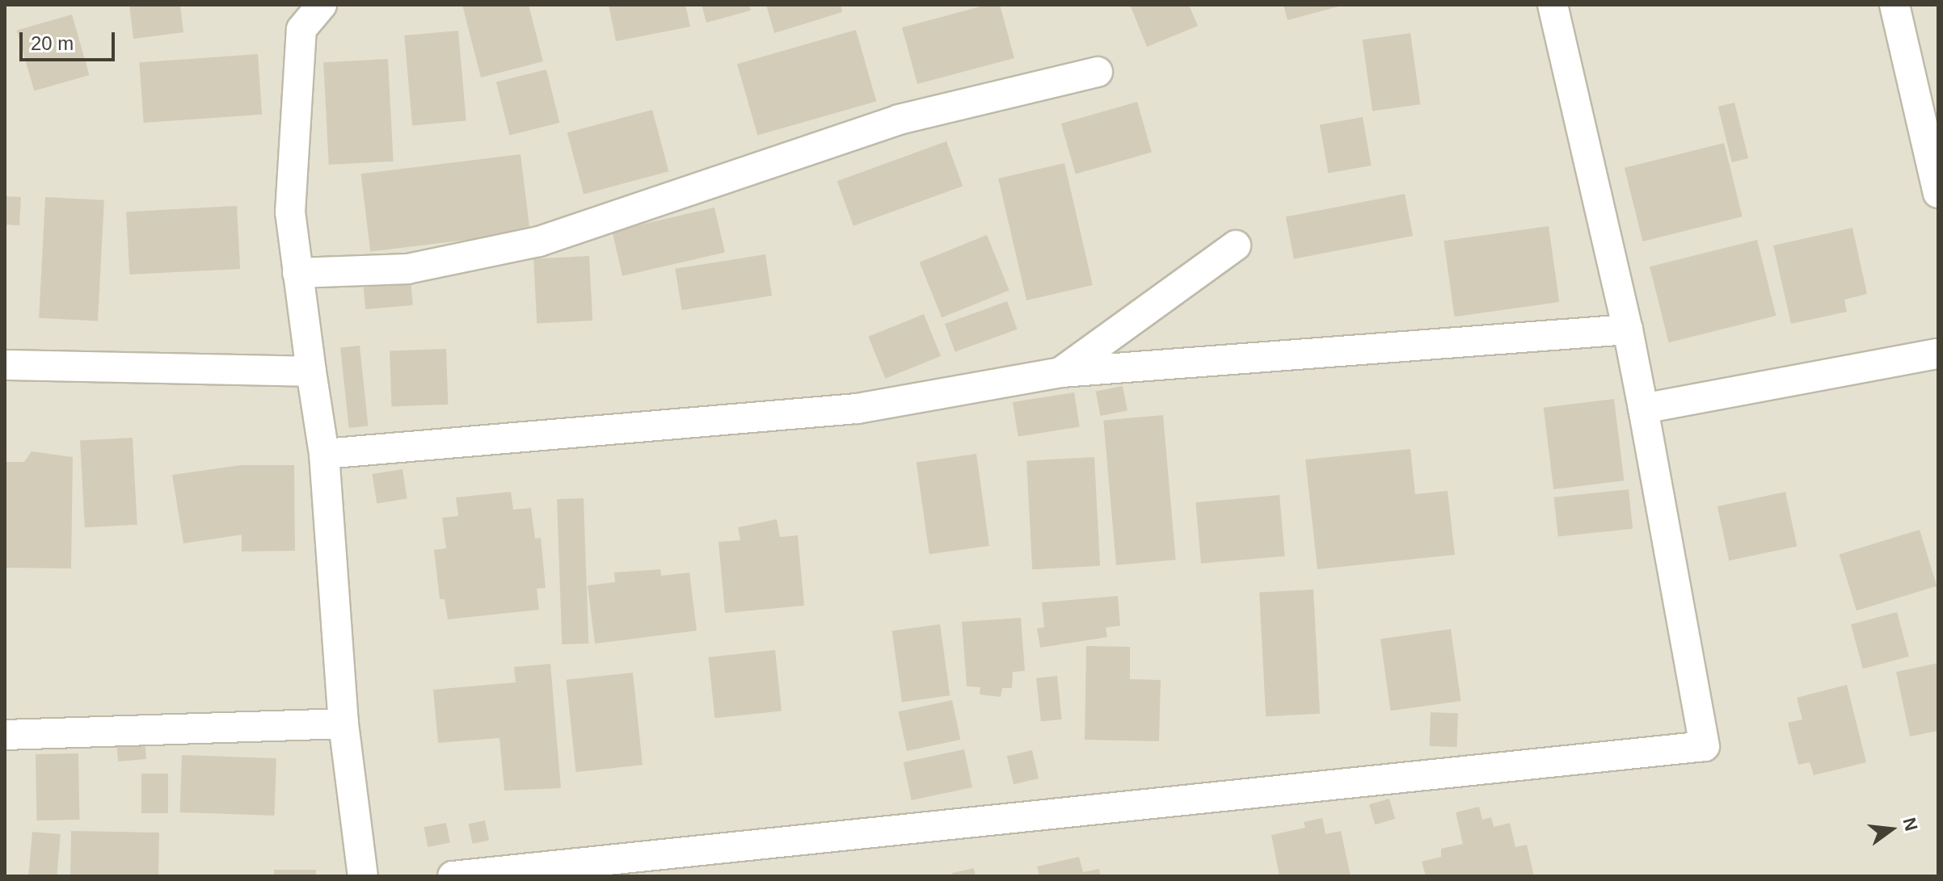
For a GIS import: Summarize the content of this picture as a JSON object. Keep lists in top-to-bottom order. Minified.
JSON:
{"scale_bar":"20 m","north":"right"}
